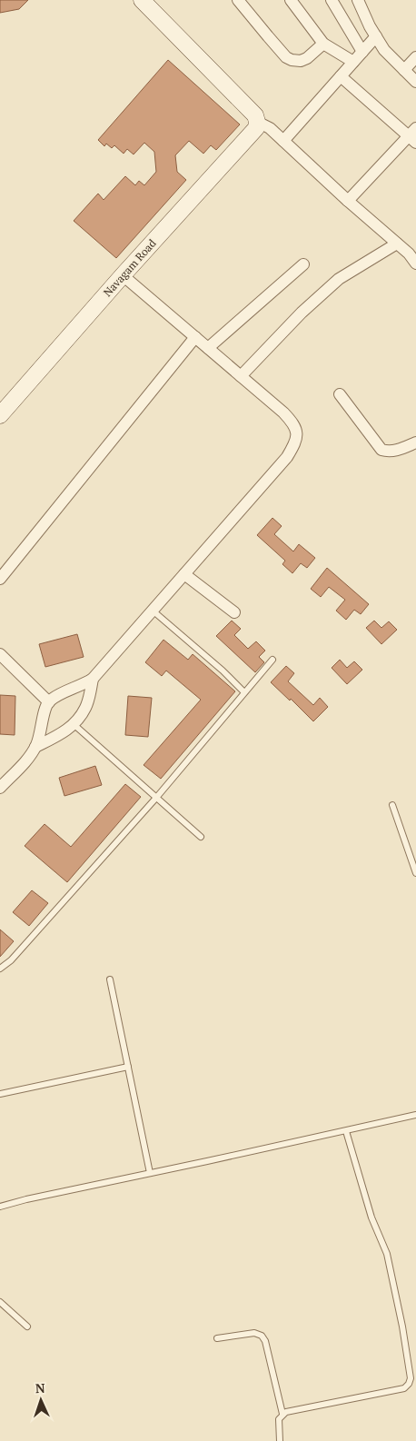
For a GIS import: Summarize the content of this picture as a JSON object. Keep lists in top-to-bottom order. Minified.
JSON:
{"streets":{"street":["Navagam Road"]},"north":"top"}
